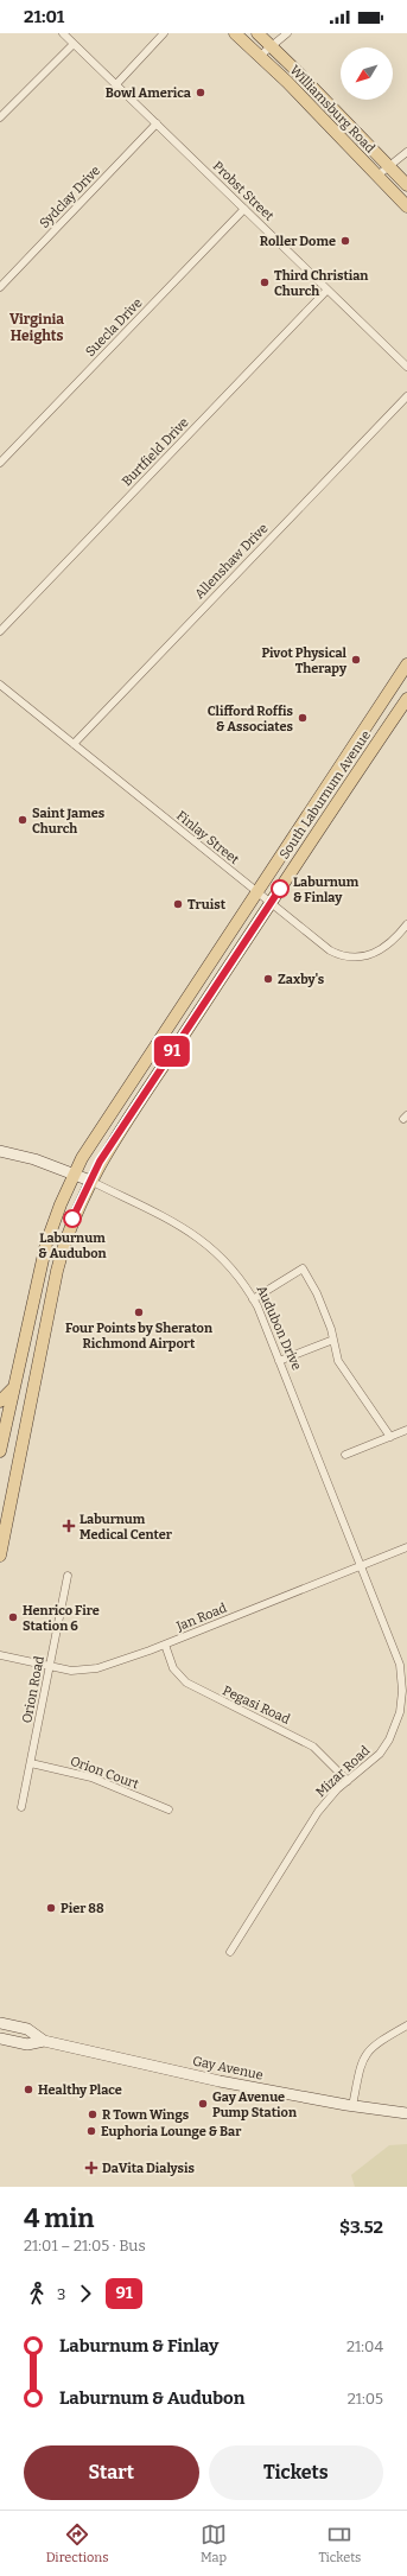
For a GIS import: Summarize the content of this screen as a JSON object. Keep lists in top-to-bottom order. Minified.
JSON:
{"streets":{"main road":["Williamsburg Road","South Laburnum Avenue"],"street":["Probst Street","Sydclay Drive","Suecla Drive","Burtfield Drive","Allenshaw Drive","Finlay Street","Audubon Drive","Jan Road","Orion Road","Pegasi Road","Mizar Road","Orion Court","Gay Avenue"]},"crossings":[["Probst Street","Sydclay Drive"],["Probst Street","Suecla Drive"],["Probst Street","Burtfield Drive"],["Allenshaw Drive","Finlay Street"],["South Laburnum Avenue","Finlay Street"],["South Laburnum Avenue","Audubon Drive"],["Audubon Drive","Jan Road"],["Audubon Drive","Mizar Road"],["Jan Road","Orion Road"],["Jan Road","Pegasi Road"],["Jan Road","Mizar Road"],["Orion Road","Orion Court"],["Pegasi Road","Mizar Road"]],"districts":["Virginia Heights"],"places":{"other":["Bowl America","Roller Dome","Third Christian Church","Pivot Physical Therapy","Clifford Roffis & Associates","Saint James Church","Laburnum & Finlay","Truist","Zaxby's","Laburnum & Audubon","Four Points by Sheraton Richmond Airport","Henrico Fire Station 6","Pier 88","Healthy Place","Gay Avenue Pump Station","R Town Wings","Euphoria Lounge & Bar"],"health":["Laburnum Medical Center","DaVita Dialysis"]},"lines":["bus line 91"],"north":"bottom left","page":{"status":"21:01","on_map":"91","heading":["4 min","21:01 – 21:05 · Bus","$3.52"],"legs":["3","91"],"list":[{"name":"Laburnum & Finlay","value":"21:04"},{"name":"Laburnum & Audubon","value":"21:05"}],"buttons":["Start","Tickets"],"tabs":["Directions","Map","Tickets"]}}
